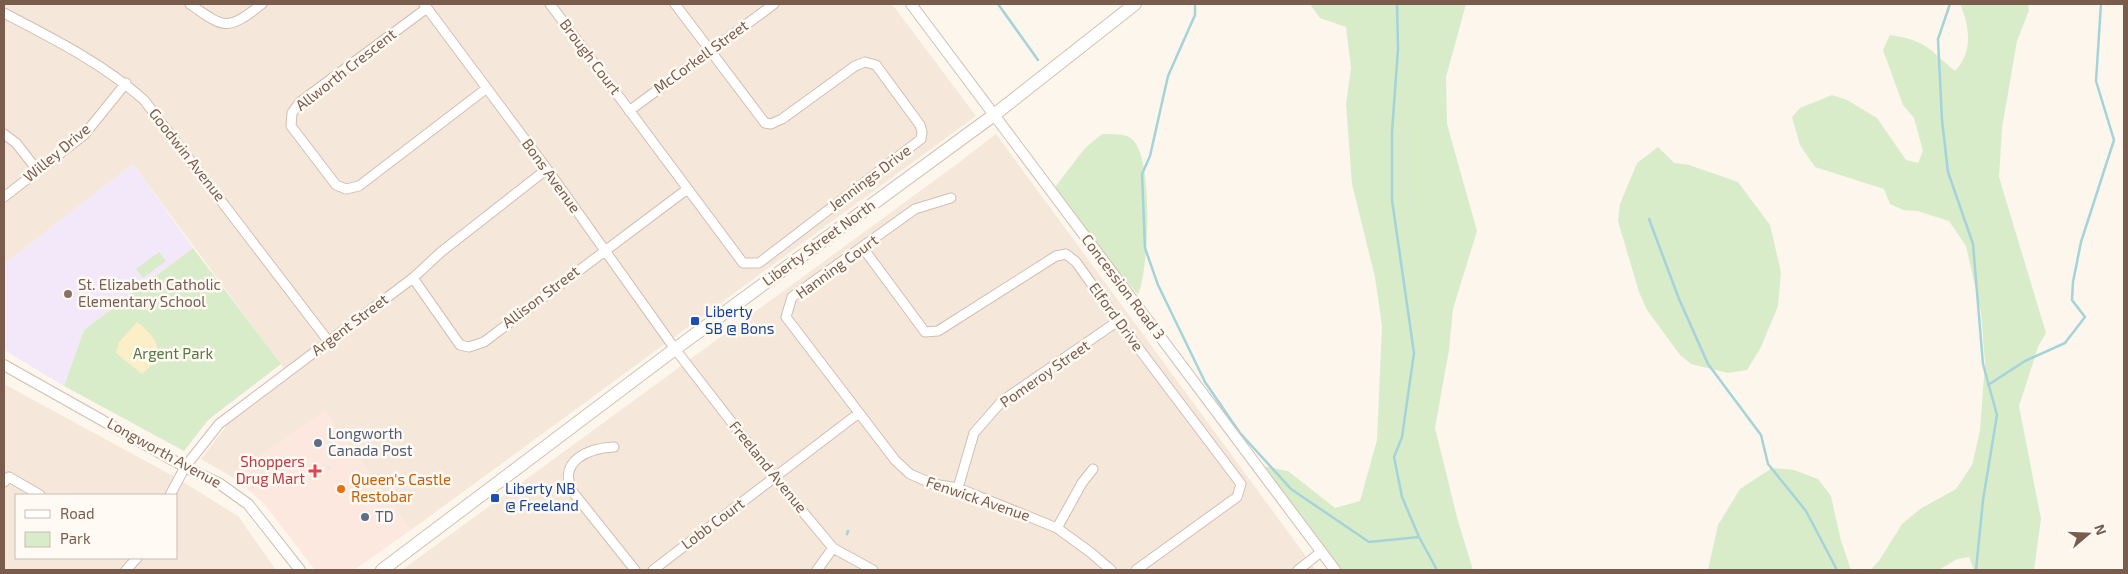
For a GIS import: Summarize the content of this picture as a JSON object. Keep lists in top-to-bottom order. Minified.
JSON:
{"streets":{"main road":["Liberty Street North"],"street":["Brough Court","McCorkell Street","Allworth Crescent","Willey Drive","Goodwin Avenue","Bons Avenue","Jennings Drive","Hanning Court","Concession Road 3","Allison Street","Elford Drive","Argent Street","Pomeroy Street","Longworth Avenue","Freeland Avenue","Fenwick Avenue","Lobb Court"]},"crossings":[["Brough Court","McCorkell Street"],["Brough Court","Jennings Drive"],["McCorkell Street","Jennings Drive"],["Allworth Crescent","Bons Avenue"],["Willey Drive","Goodwin Avenue"],["Goodwin Avenue","Argent Street"],["Bons Avenue","Liberty Street North"],["Bons Avenue","Allison Street"],["Bons Avenue","Argent Street"],["Bons Avenue","Freeland Avenue"],["Jennings Drive","Allison Street"],["Liberty Street North","Concession Road 3"],["Liberty Street North","Freeland Avenue"],["Hanning Court","Elford Drive"],["Hanning Court","Fenwick Avenue"],["Hanning Court","Lobb Court"],["Allison Street","Argent Street"],["Elford Drive","Pomeroy Street"],["Argent Street","Longworth Avenue"],["Pomeroy Street","Fenwick Avenue"],["Freeland Avenue","Lobb Court"],["Fenwick Avenue","Lobb Court"]],"parks":["Argent Park"],"places":{"other":["St. Elizabeth Catholic Elementary School","Longworth Canada Post","Queen's Castle Restobar","TD"],"transit":["Liberty SB @ Bons","Liberty NB @ Freeland"],"health":["Shoppers Drug Mart"]},"legend":["Road","Park"],"north":"right"}
